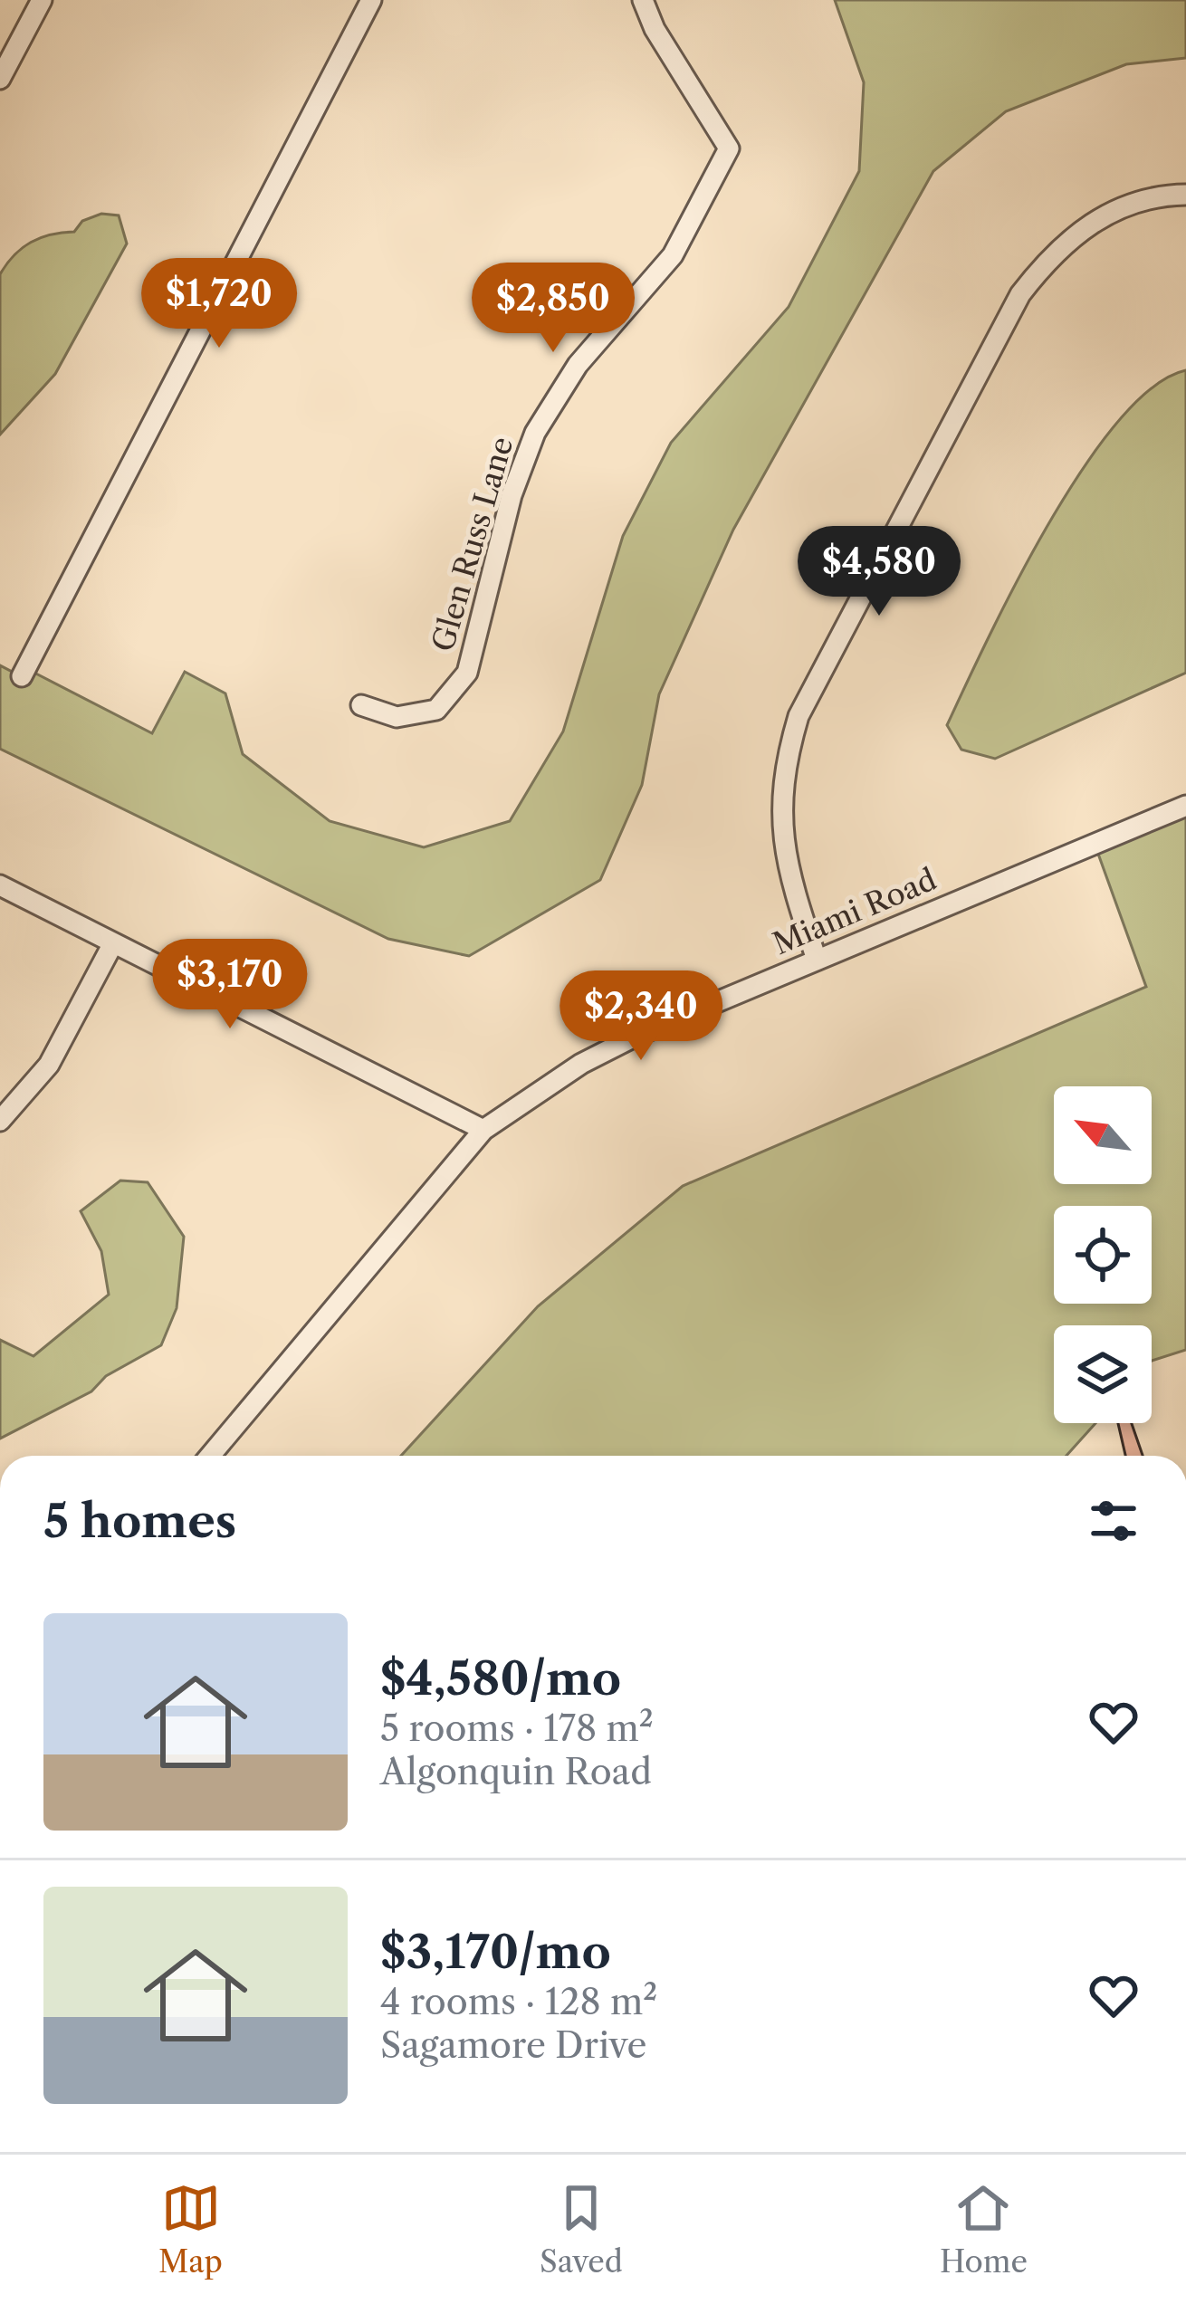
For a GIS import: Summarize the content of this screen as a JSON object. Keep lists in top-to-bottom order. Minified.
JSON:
{"streets":{"street":["Glen Russ Lane","Miami Road"]},"north":"top left","page":{"price":["$1,720","$2,850","$4,580","$3,170","$2,340"],"heading":"5 homes","list":[{"name":"$4,580/mo","note":"5 rooms · 178 m² · Algonquin Road"},{"name":"$3,170/mo","note":"4 rooms · 128 m² · Sagamore Drive"}],"tabs":["Map","Saved","Home"]}}
